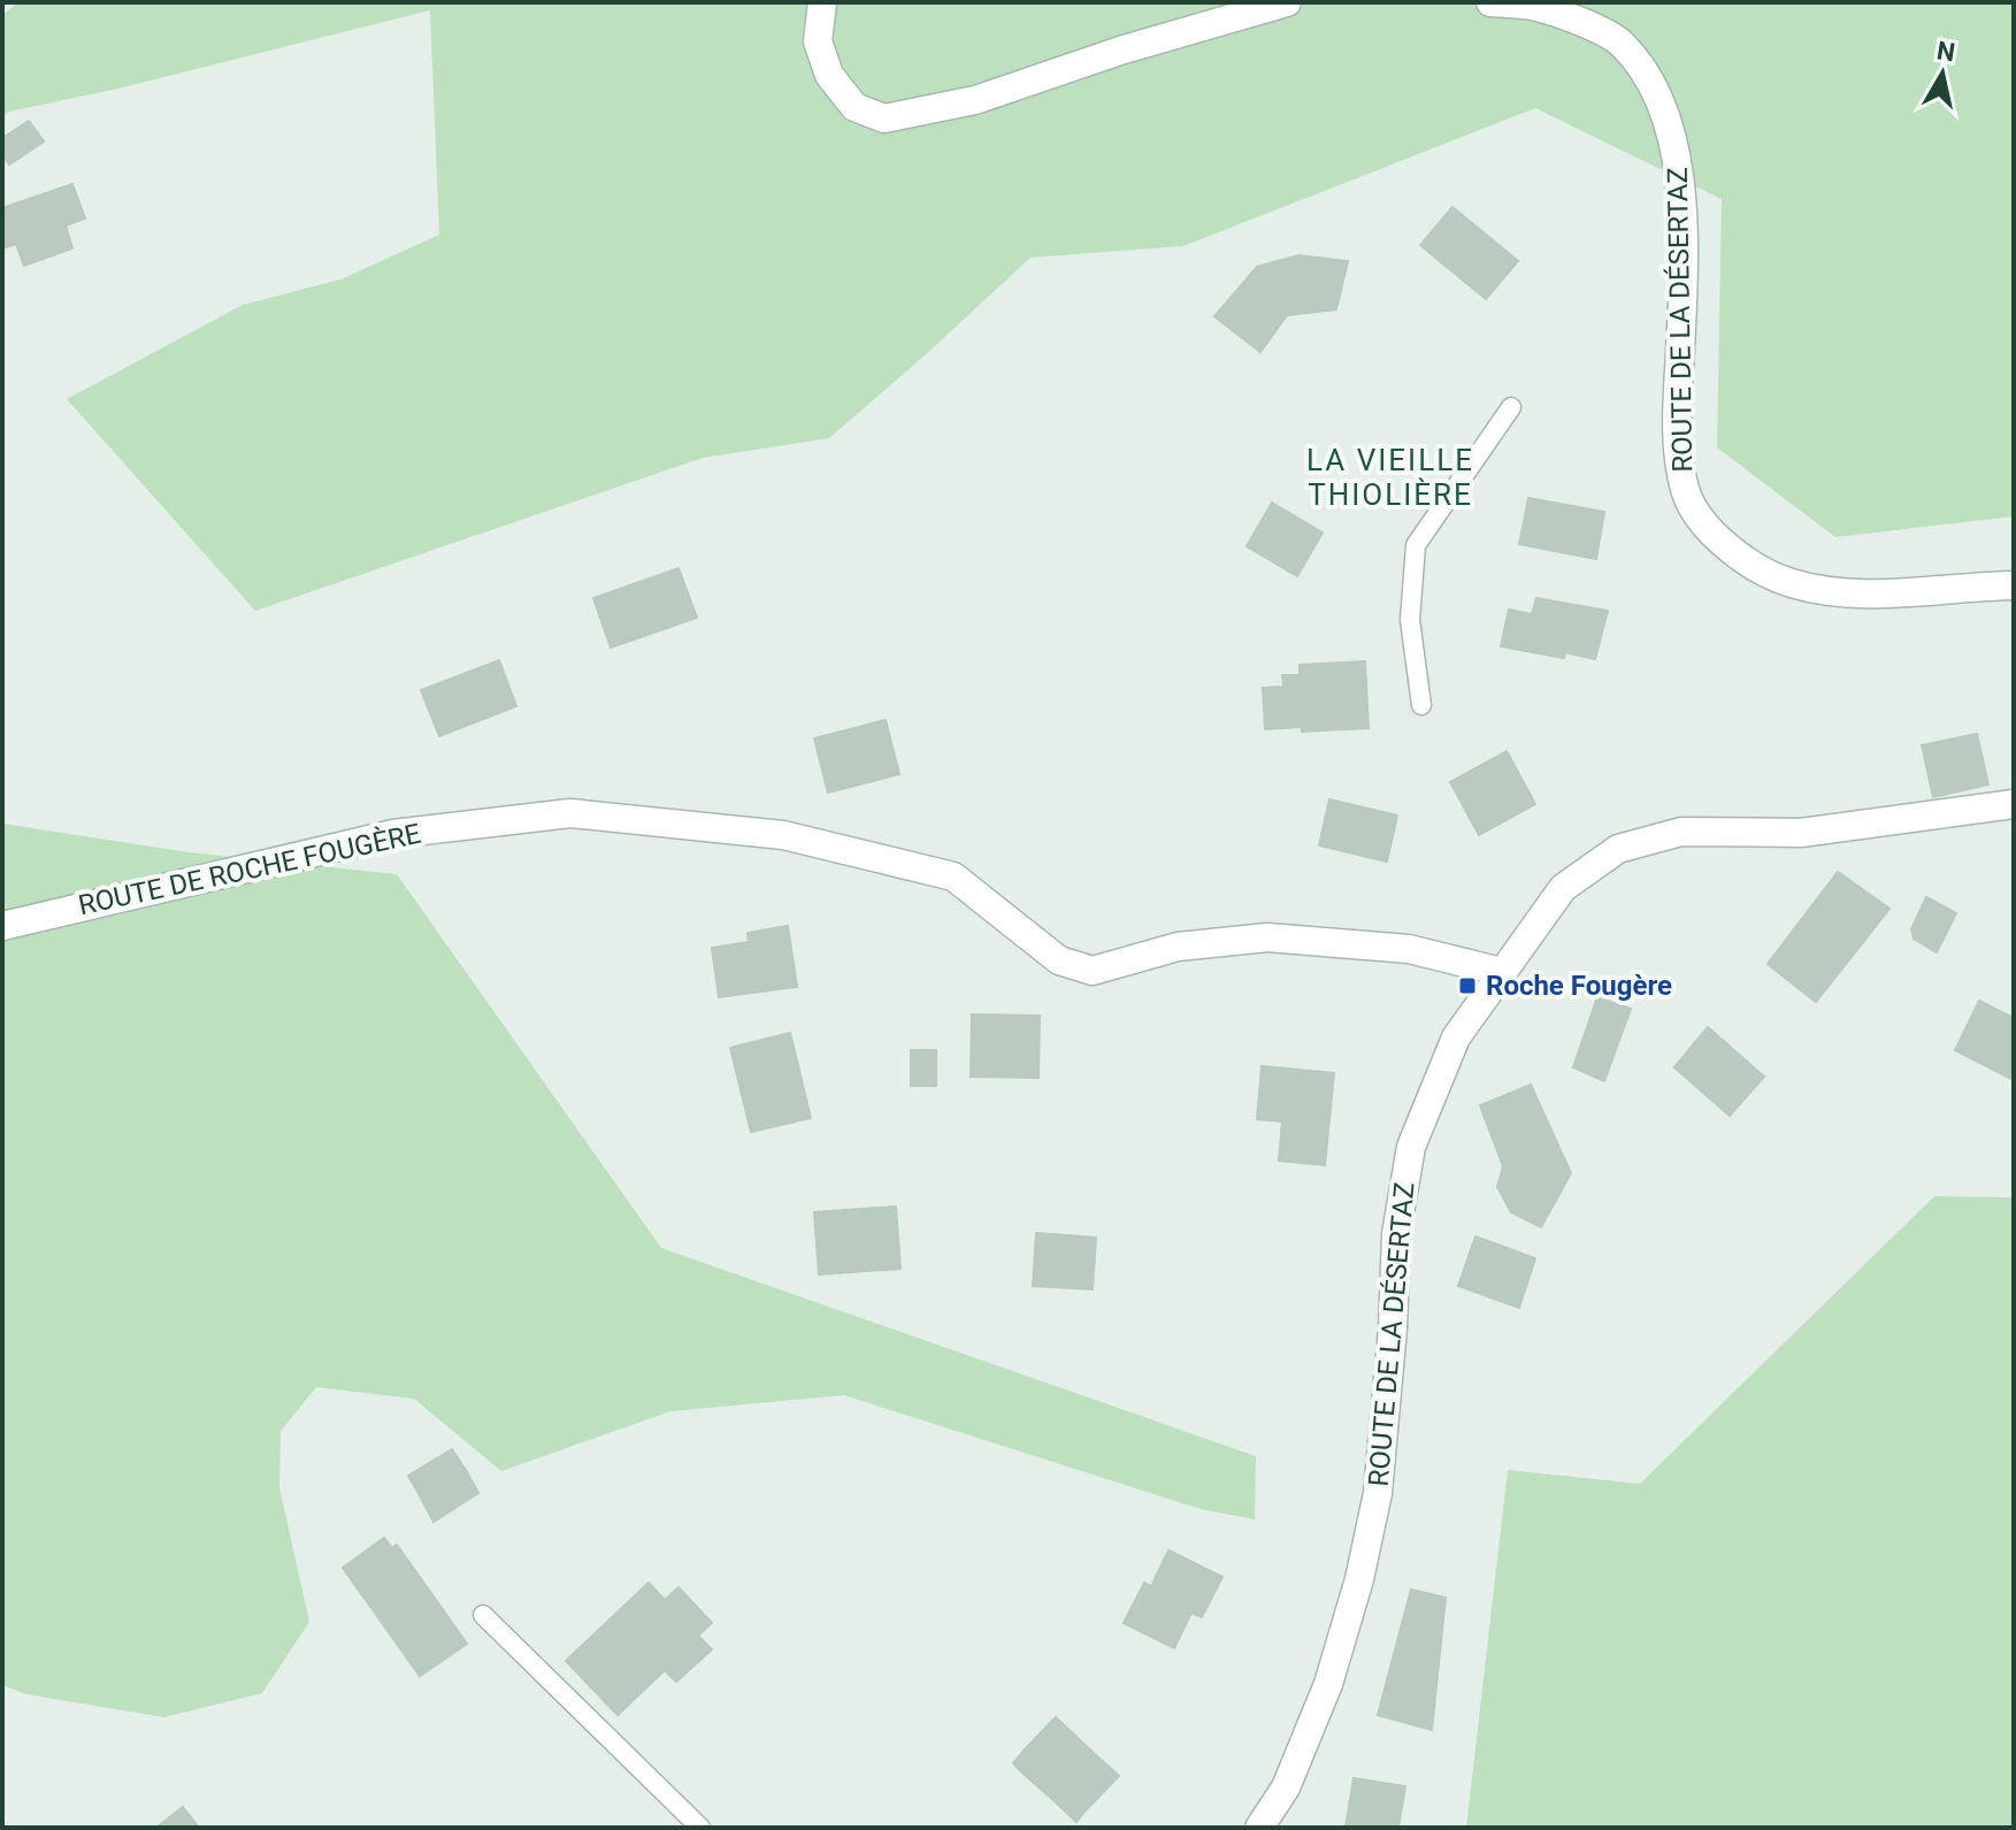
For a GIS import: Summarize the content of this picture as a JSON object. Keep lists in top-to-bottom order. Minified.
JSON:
{"streets":{"street":["ROUTE DE LA DÉSERTAZ","ROUTE DE ROCHE FOUGÈRE"]},"crossings":[["ROUTE DE LA DÉSERTAZ","ROUTE DE ROCHE FOUGÈRE"]],"districts":["LA VIEILLE THIOLIÈRE"],"places":{"transit":["Roche Fougère"]},"north":"top"}
